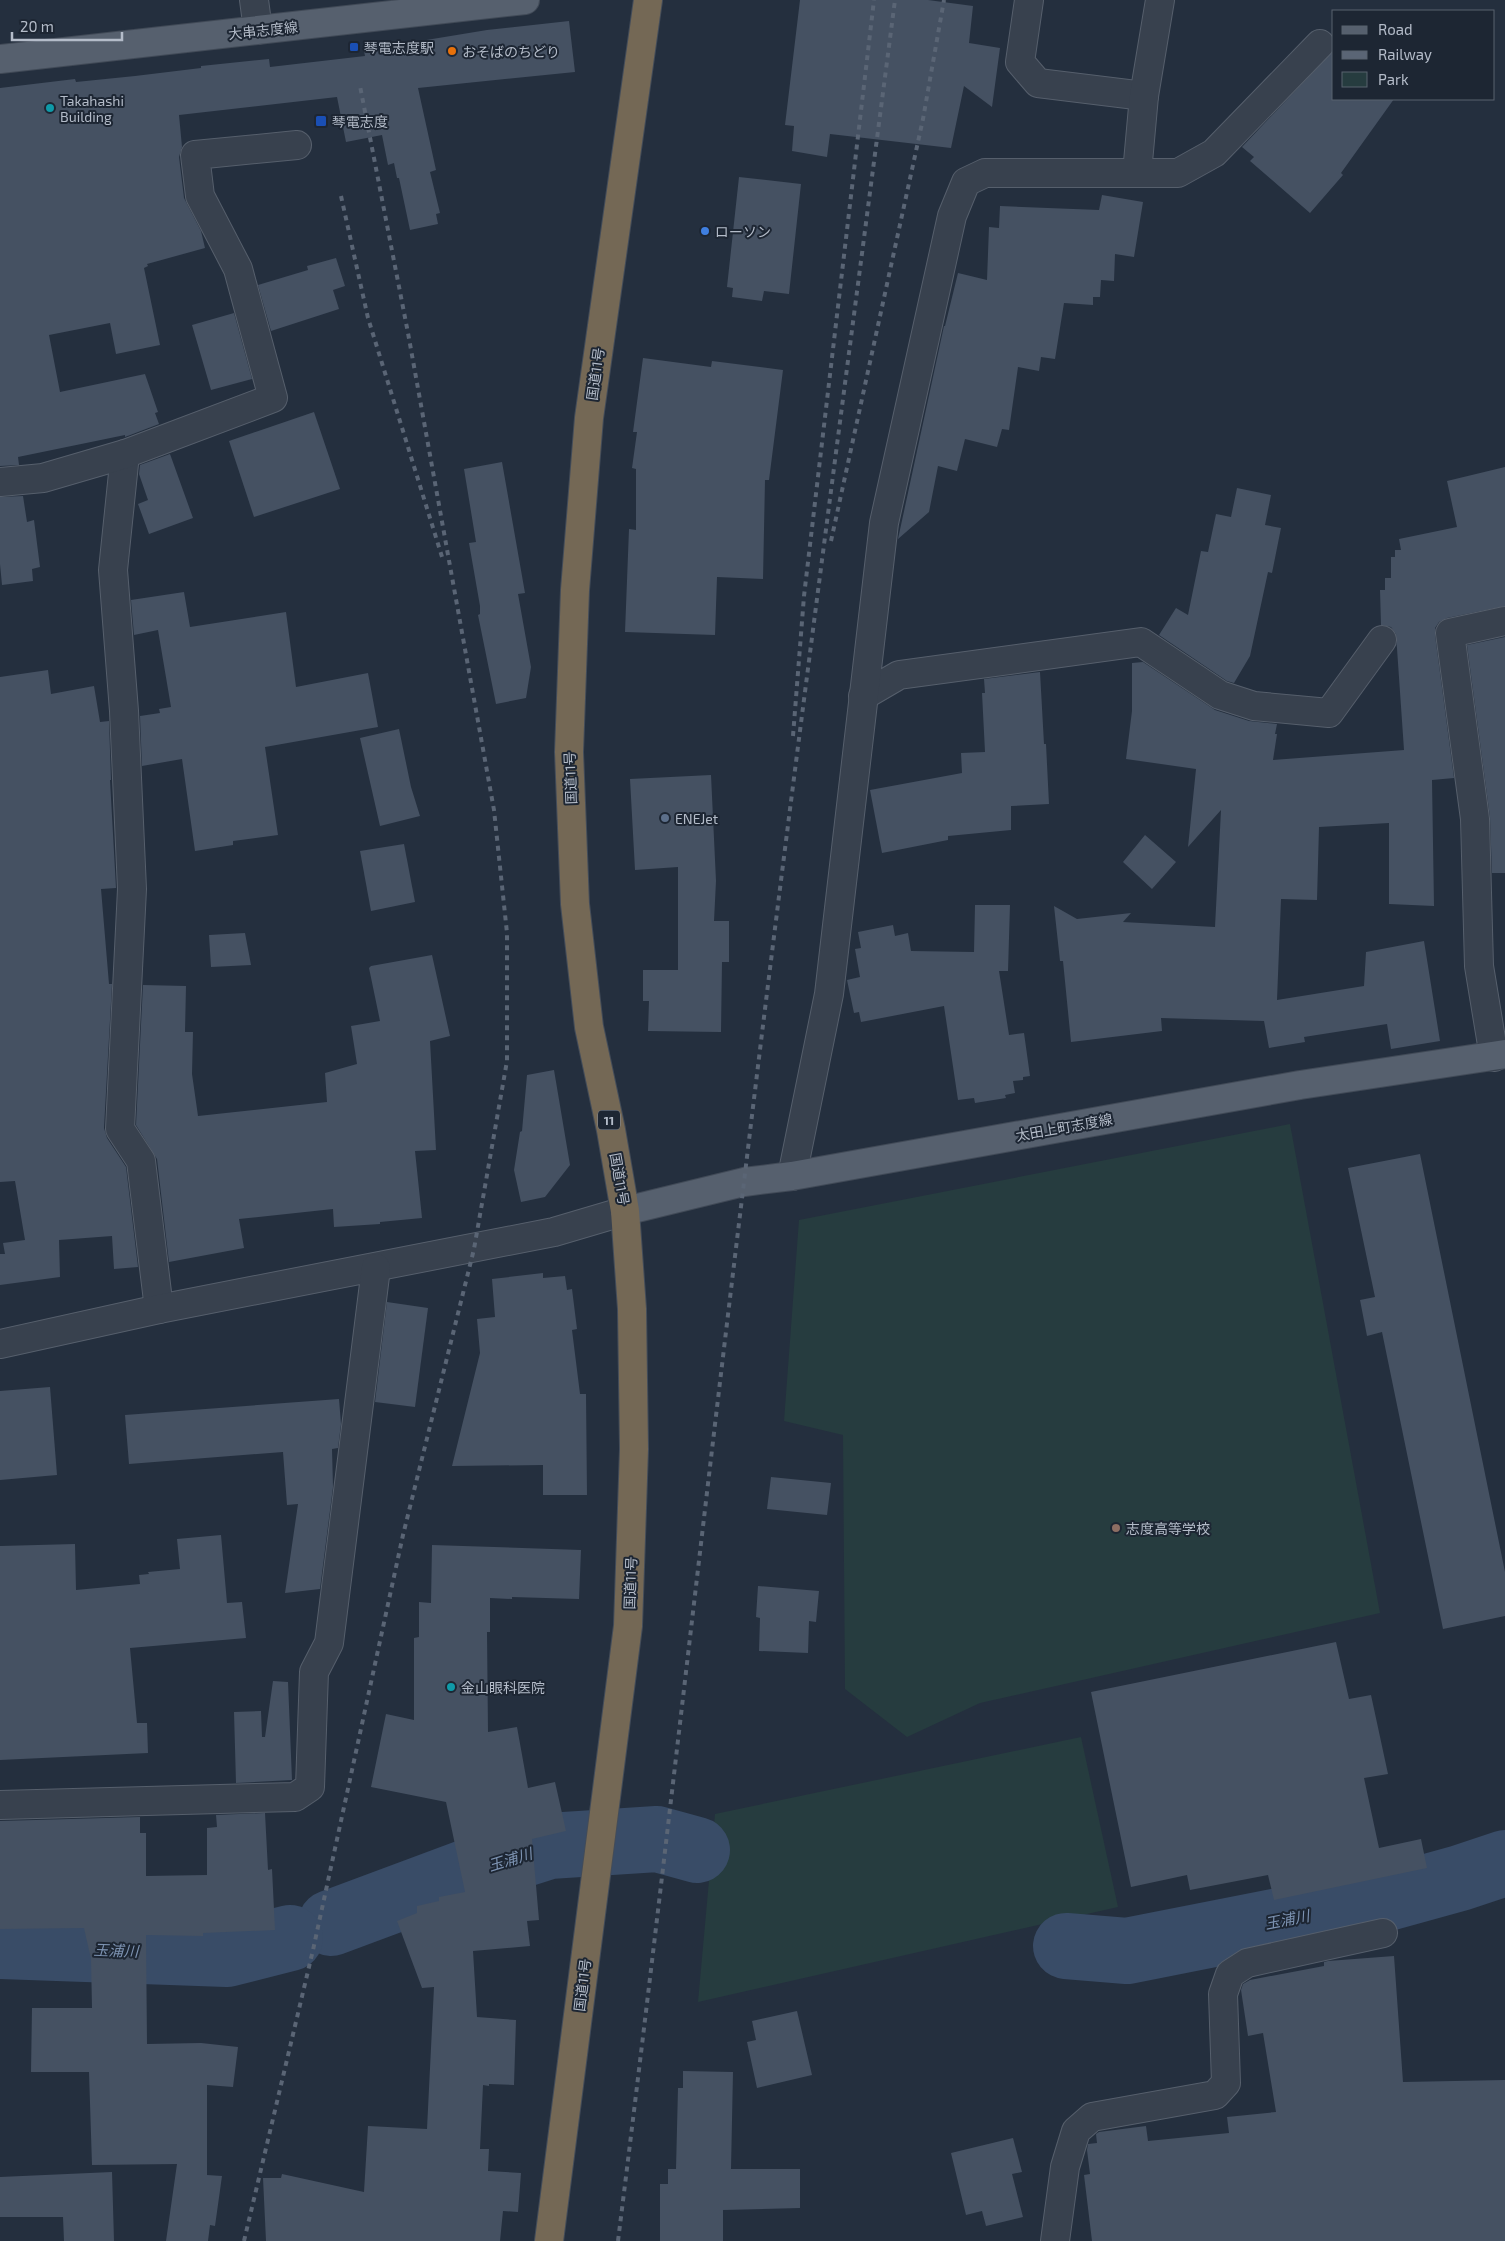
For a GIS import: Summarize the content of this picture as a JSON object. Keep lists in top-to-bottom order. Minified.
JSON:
{"streets":{"highway":["国道11号","11"],"main road":["大串志度線","太田上町志度線"]},"crossings":[["国道11号","太田上町志度線"]],"water":["玉浦川"],"places":{"transit":["琴電志度駅","琴電志度"],"other":["おそばのちどり","Takahashi Building","ローソン","ENEJet","志度高等学校","金山眼科医院"]},"legend":["Road","Railway","Park"],"scale_bar":"20 m"}
